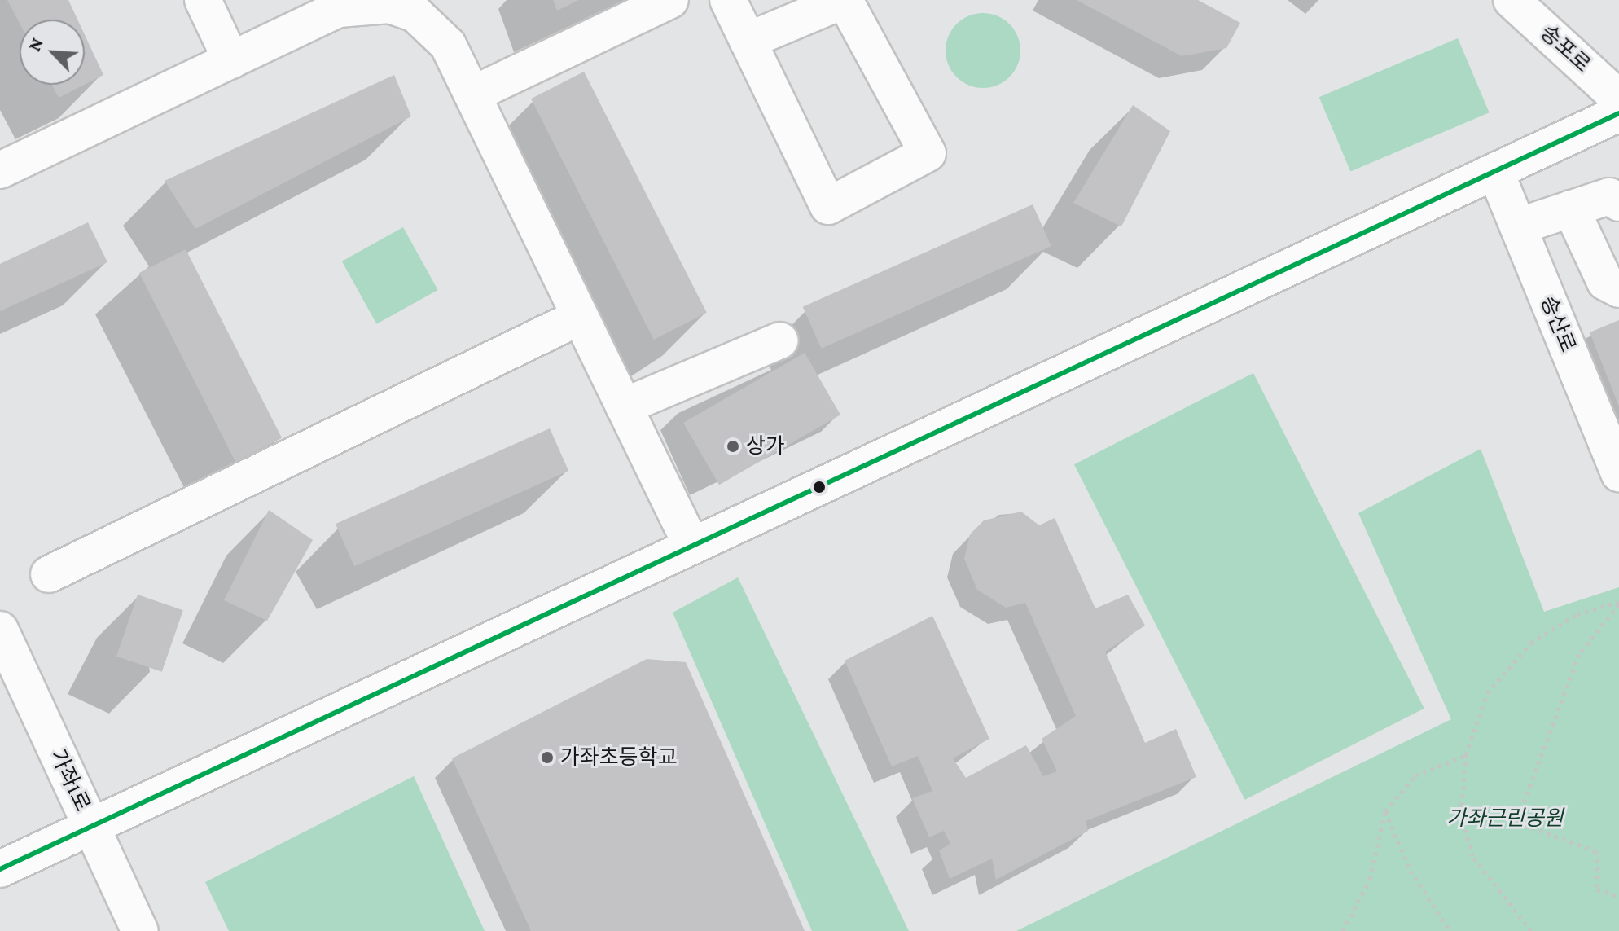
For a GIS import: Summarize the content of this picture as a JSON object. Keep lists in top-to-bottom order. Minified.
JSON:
{"streets":{"street":["송포로","송산로","가좌1로"]},"parks":["가좌근린공원"],"places":["상가","가좌초등학교"],"north":"top left"}
